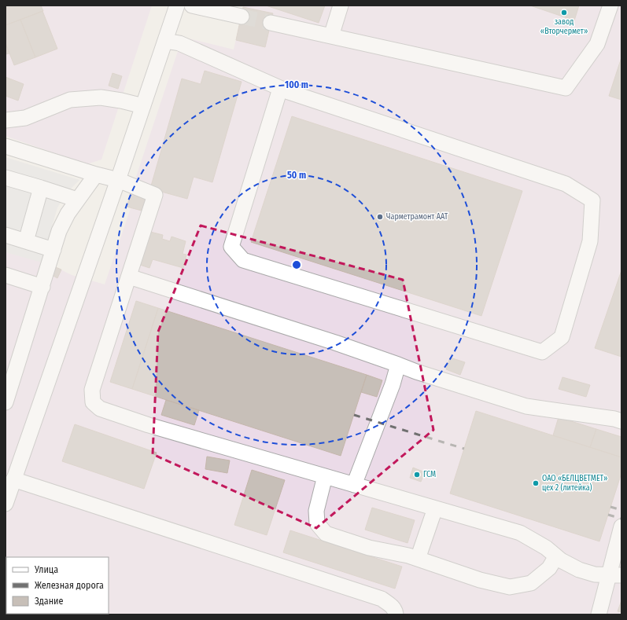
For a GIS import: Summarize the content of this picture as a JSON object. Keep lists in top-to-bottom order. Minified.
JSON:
{"places":["завод «Вторчермет»","Чарметрамонт ААТ","ГСМ","ОАО «БЕЛЦВЕТМЕТ» цех 2 (литейка)"],"legend":["Улица","Железная дорога","Здание"],"rings":["100 m","50 m"]}
